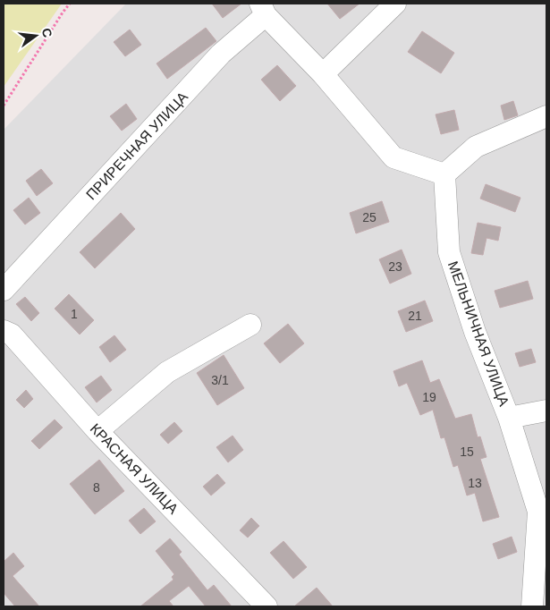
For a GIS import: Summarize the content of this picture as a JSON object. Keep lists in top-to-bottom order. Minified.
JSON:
{"streets":{"street":["ПРИРЕЧНАЯ УЛИЦА","МЕЛЬНИЧНАЯ УЛИЦА","КРАСНАЯ УЛИЦА"]},"house_numbers":["25","23","1","21","3/1","19","15","13","8"],"north":"right"}
